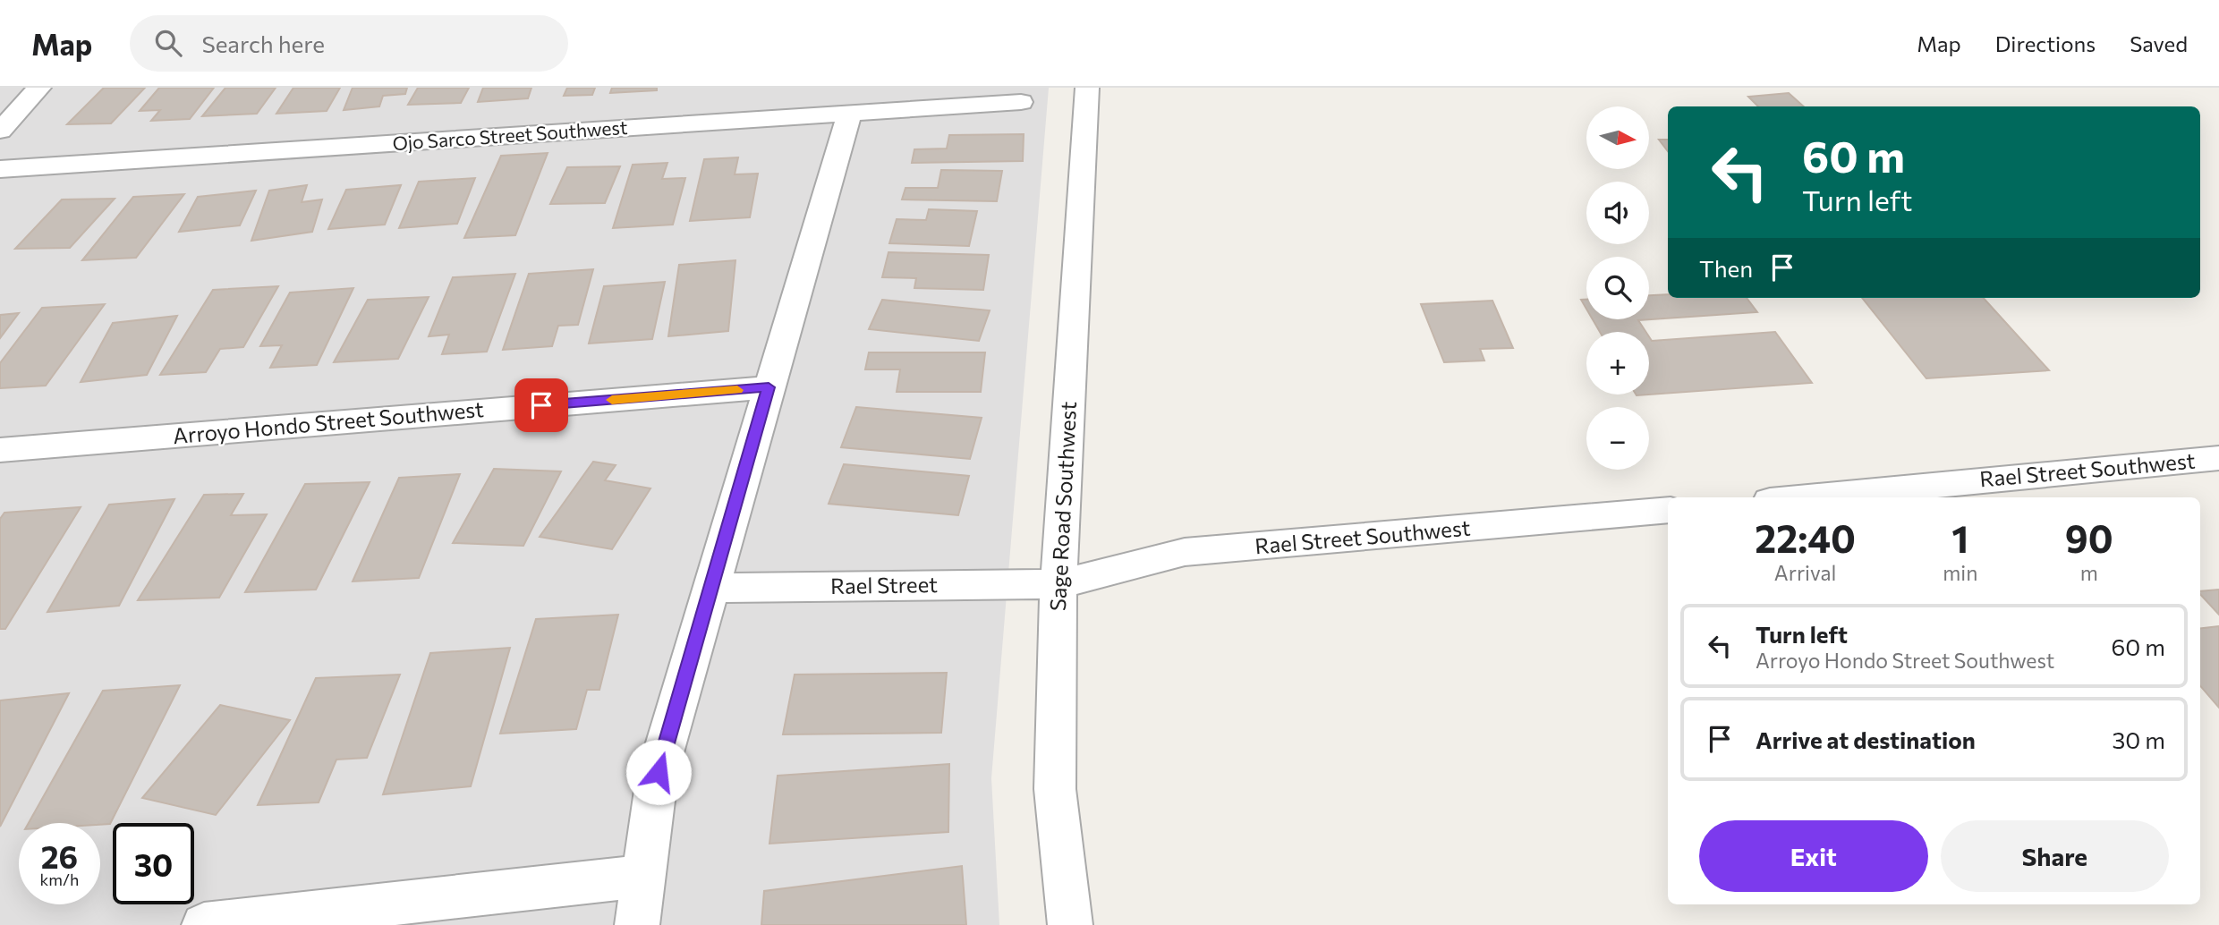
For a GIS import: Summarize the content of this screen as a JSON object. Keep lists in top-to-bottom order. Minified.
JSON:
{"streets":{"street":["Ojo Sarco Street Southwest","Arroyo Hondo Street Southwest","Rael Street Southwest","Sage Road Southwest","Rael Street"]},"crossings":[["Rael Street Southwest","Sage Road Southwest"],["Rael Street Southwest","Rael Street"],["Sage Road Southwest","Rael Street"]],"north":"right","page":{"header":"Map","search":"Search here","nav":["Map","Directions","Saved"],"map_buttons":["+","−"],"turn":["60 m","Turn left"],"then":"Then","eta":["22:40","Arrival","1","min","90","m"],"list":[{"name":"Turn left","note":"Arroyo Hondo Street Southwest","value":"60 m"},{"name":"Arrive at destination","value":"30 m"}],"buttons":["Exit","Share"],"speed":"26 km/h","limit":"30"}}
